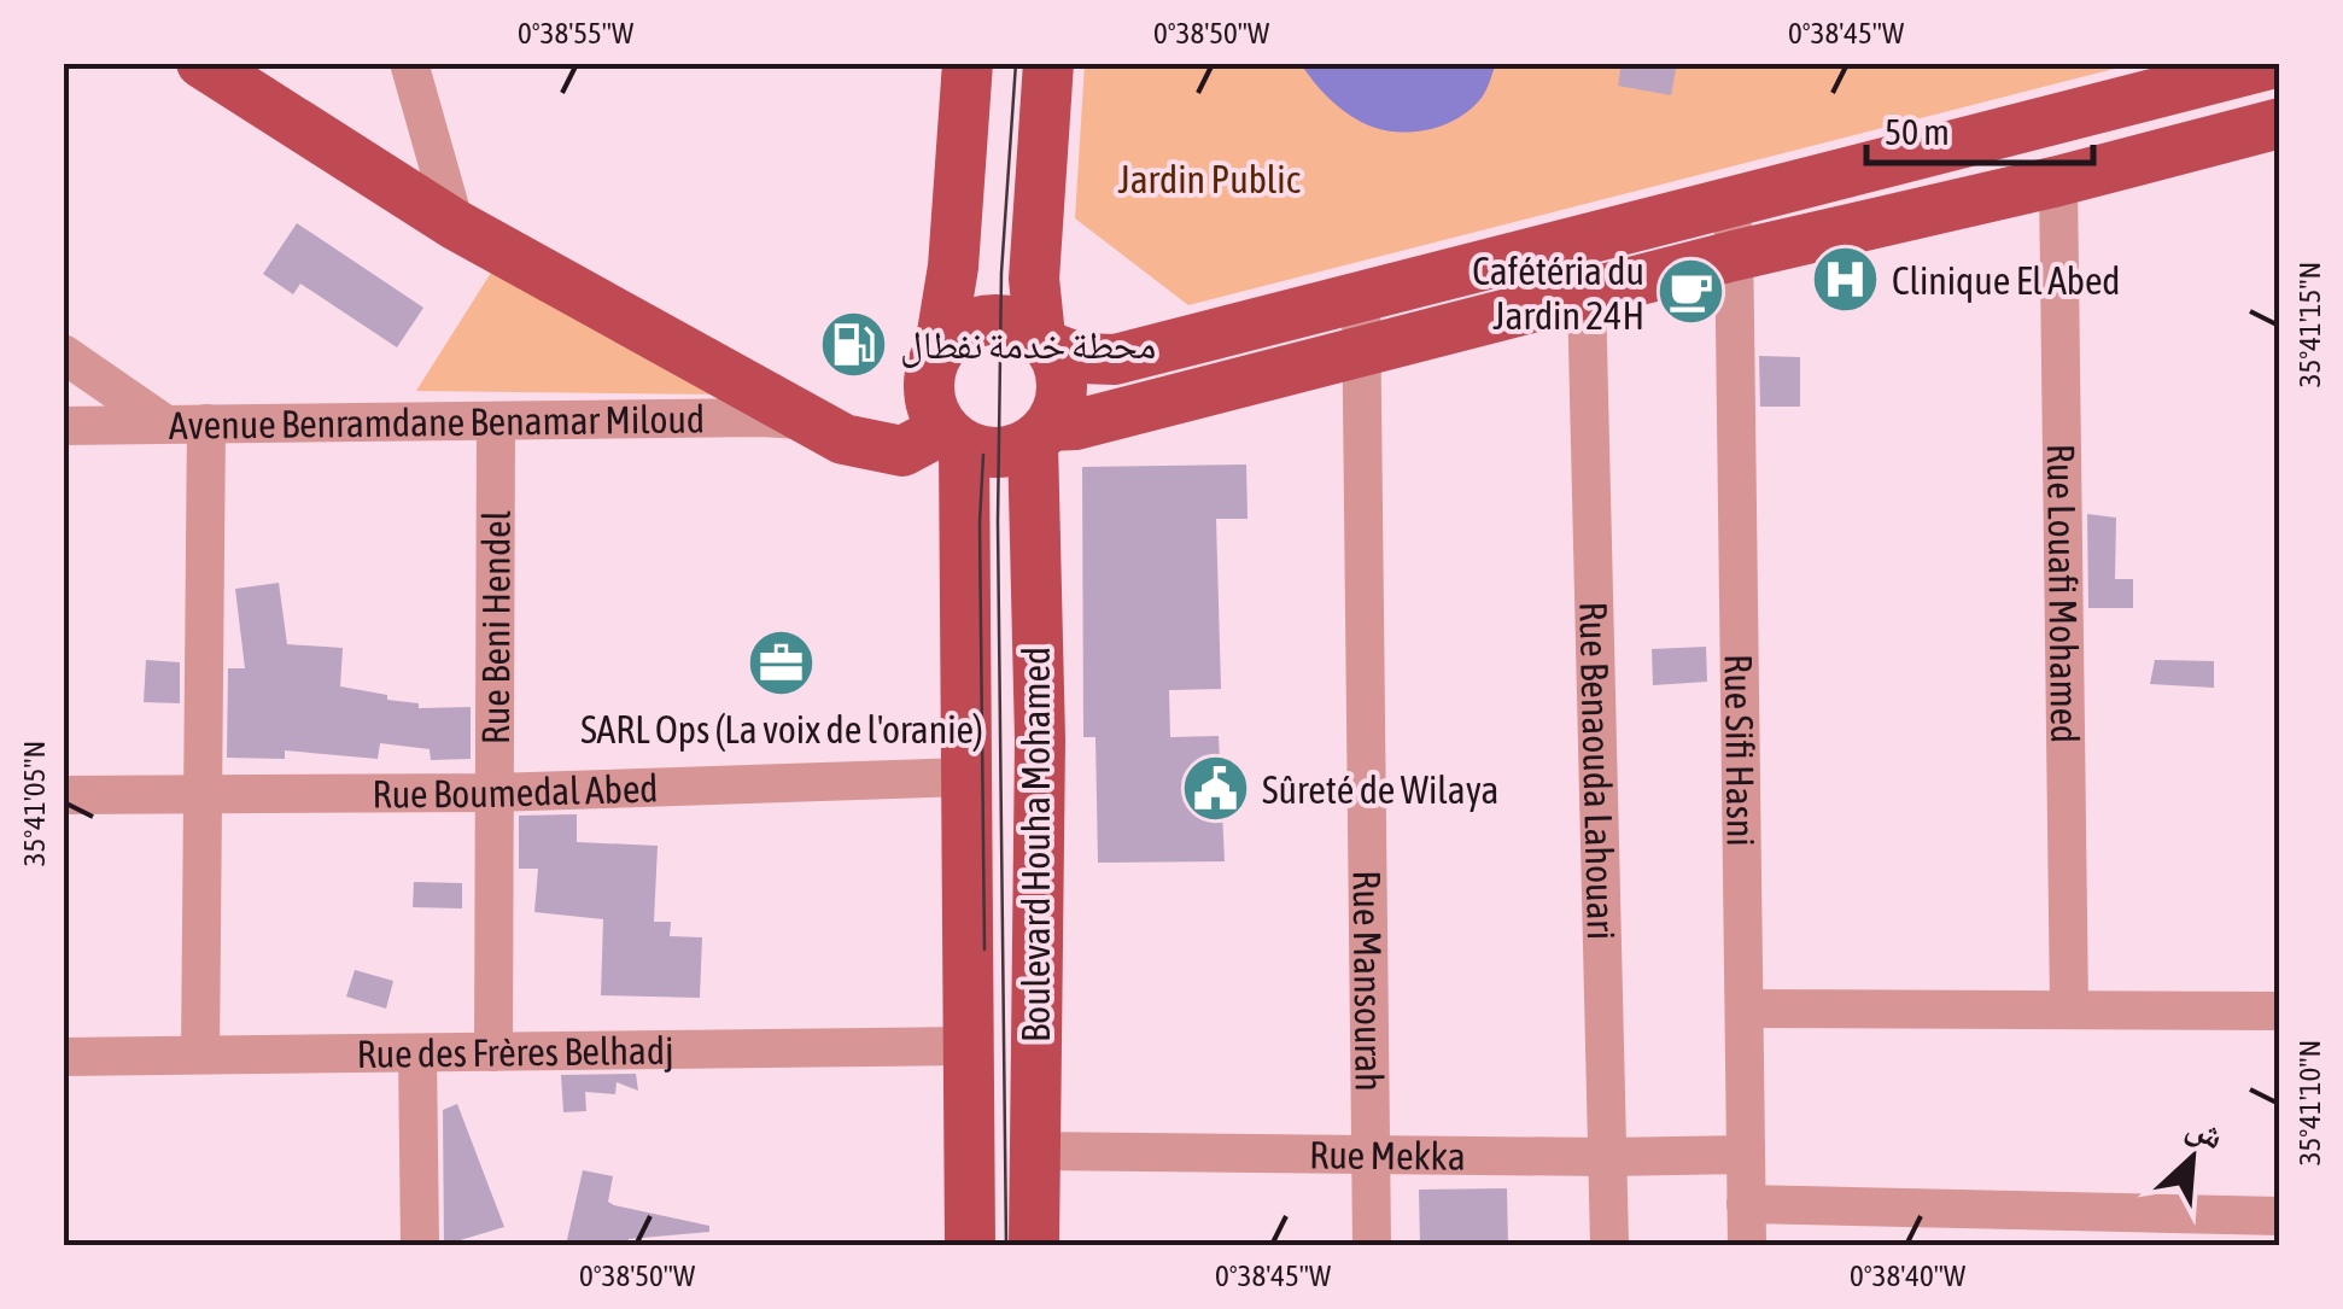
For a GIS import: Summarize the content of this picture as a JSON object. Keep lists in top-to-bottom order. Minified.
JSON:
{"streets":{"main road":["Boulevard Houha Mohamed"],"street":["Avenue Benramdane Benamar Miloud","Rue Louafi Mohamed","Rue Beni Hendel","Rue Sifi Hasni","Rue Benaouda Lahouari","Rue Boumedal Abed","Rue Mansourah","Rue des Frères Belhadj","Rue Mekka"]},"crossings":[["Avenue Benramdane Benamar Miloud","Rue Beni Hendel"],["Rue Beni Hendel","Rue Boumedal Abed"],["Rue Beni Hendel","Rue des Frères Belhadj"],["Rue Sifi Hasni","Rue Mekka"],["Rue Benaouda Lahouari","Rue Mekka"],["Rue Boumedal Abed","Boulevard Houha Mohamed"],["Boulevard Houha Mohamed","Rue des Frères Belhadj"],["Boulevard Houha Mohamed","Rue Mekka"],["Rue Mansourah","Rue Mekka"]],"parks":["Jardin Public"],"places":{"hospital":["Clinique El Abed"],"cafe":["Cafétéria du Jardin 24H"],"fuel station":["محطة خدمة نفطال"],"office":["SARL Ops (La voix de l'oranie)"],"public building":["Sûreté de Wilaya"]},"scale_bar":"50 m","north":"top right","coordinates":["0°38'55\"W","0°38'50\"W","0°38'45\"W","35°41'15\"N","35°41'05\"N","35°41'10\"N","0°38'40\"W"]}
